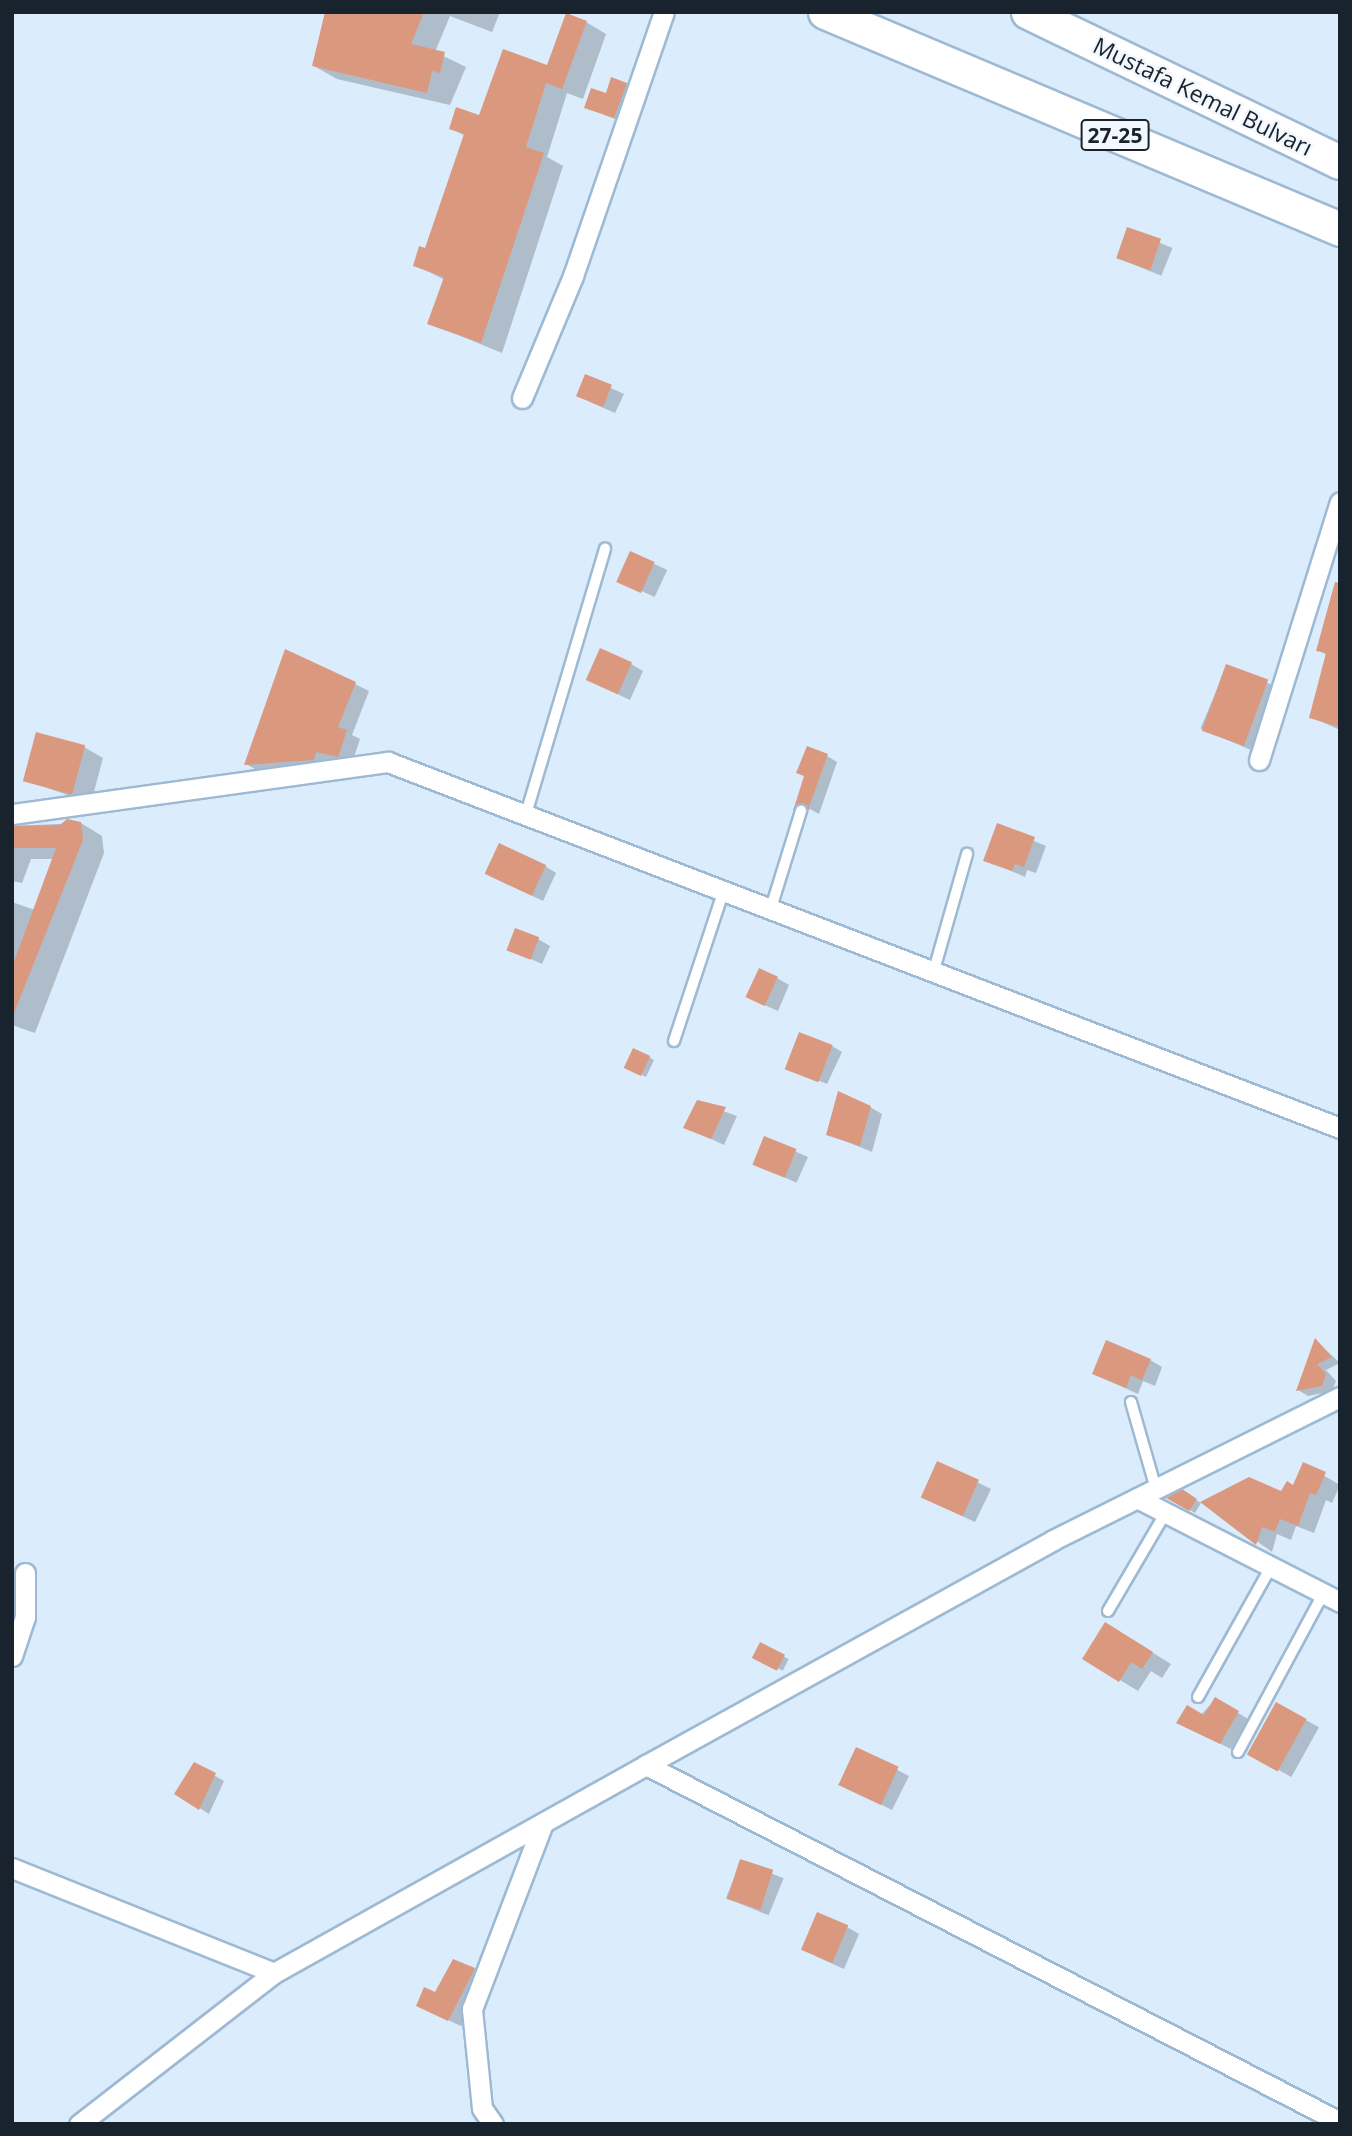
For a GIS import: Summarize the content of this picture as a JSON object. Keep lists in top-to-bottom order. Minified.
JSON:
{"streets":{"highway":["Mustafa Kemal Bulvarı","27-25"]}}
